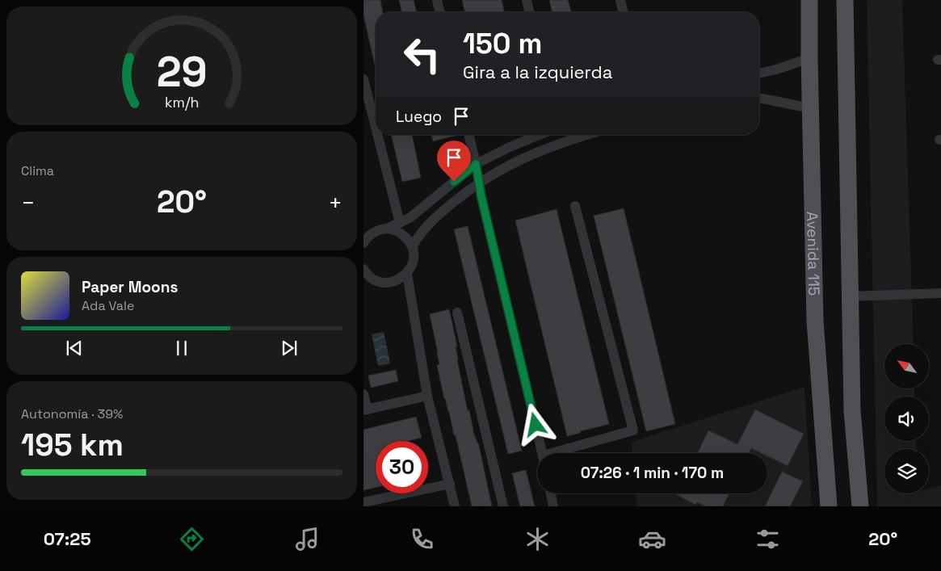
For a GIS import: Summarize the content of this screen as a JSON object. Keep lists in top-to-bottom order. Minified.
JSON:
{"streets":{"main road":["Avenida 115"]},"north":"top left","page":{"turn":["150 m","Gira a la izquierda"],"then":"Luego","tile":["Clima",["Autonomía · 39%","195 km"]],"heat":["−","20°","+"],"song":["Paper Moons","Ada Vale"],"limit":"30","trip":"07:26 · 1 min · 170 m","tabs":["07:25","20°"],"gauge":["29","km/h"]}}
